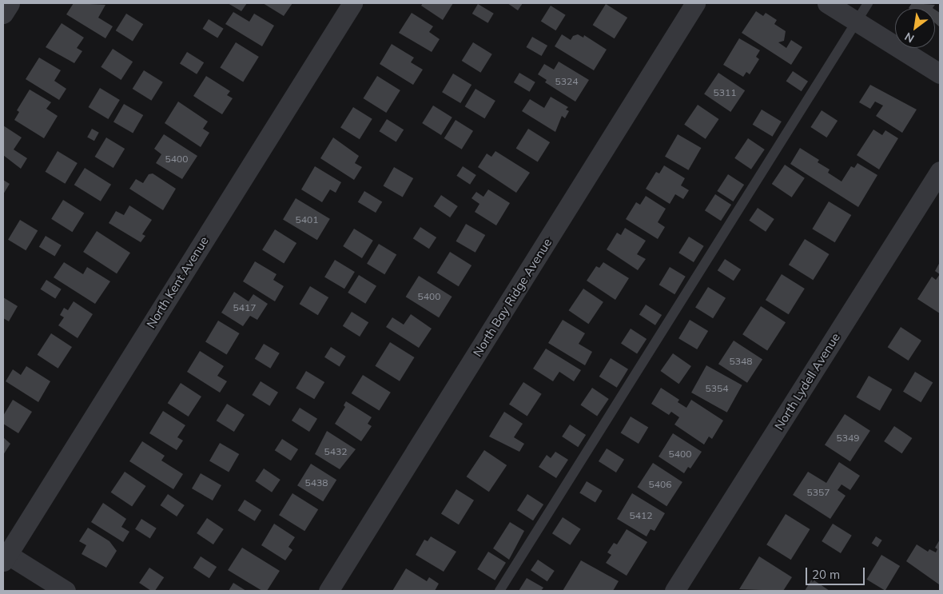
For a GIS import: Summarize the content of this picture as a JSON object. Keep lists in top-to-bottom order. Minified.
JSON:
{"streets":{"street":["North Kent Avenue","North Bay Ridge Avenue","North Lydell Avenue"]},"house_numbers":["5324","5311","5400","5401","5400","5417","5348","5354","5349","5432","5400","5438","5406","5357","5412"],"scale_bar":"20 m","north":"bottom left"}
